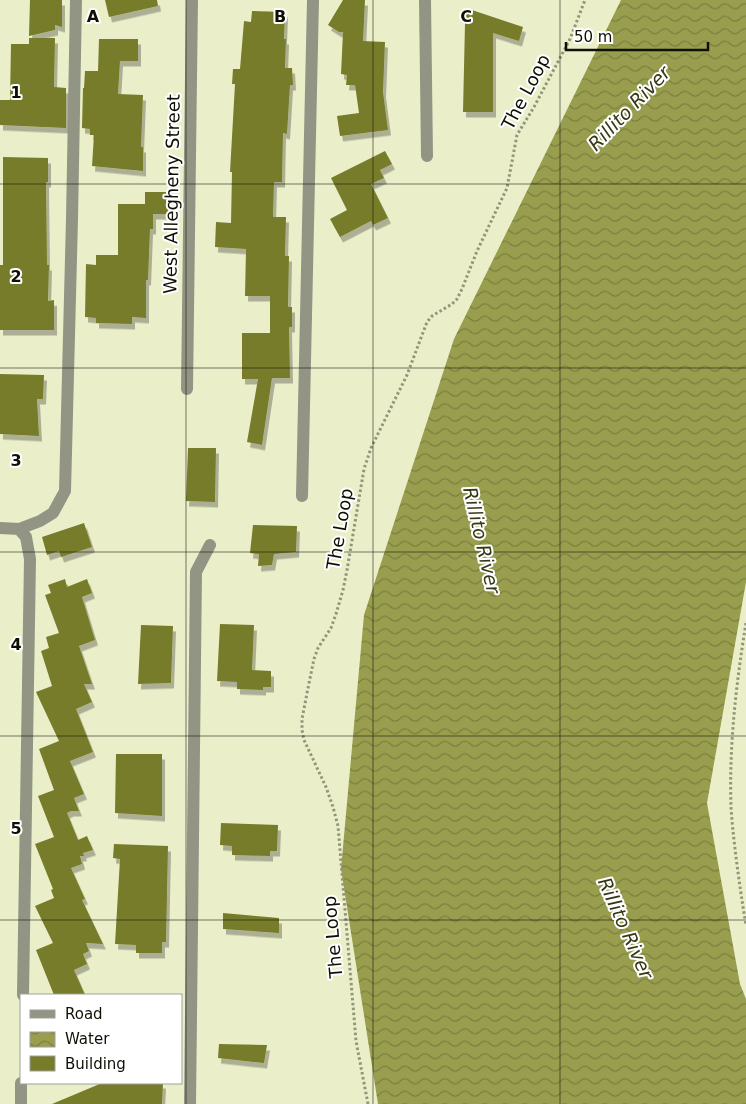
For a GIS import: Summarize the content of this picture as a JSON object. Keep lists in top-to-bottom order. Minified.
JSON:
{"streets":{"street":["West Allegheny Street"],"path":["The Loop"]},"water":["Rillito River"],"legend":["Road","Water","Building"],"scale_bar":"50 m","grid":{"columns":["A","B","C"],"rows":["1","2","3","4","5"]}}
